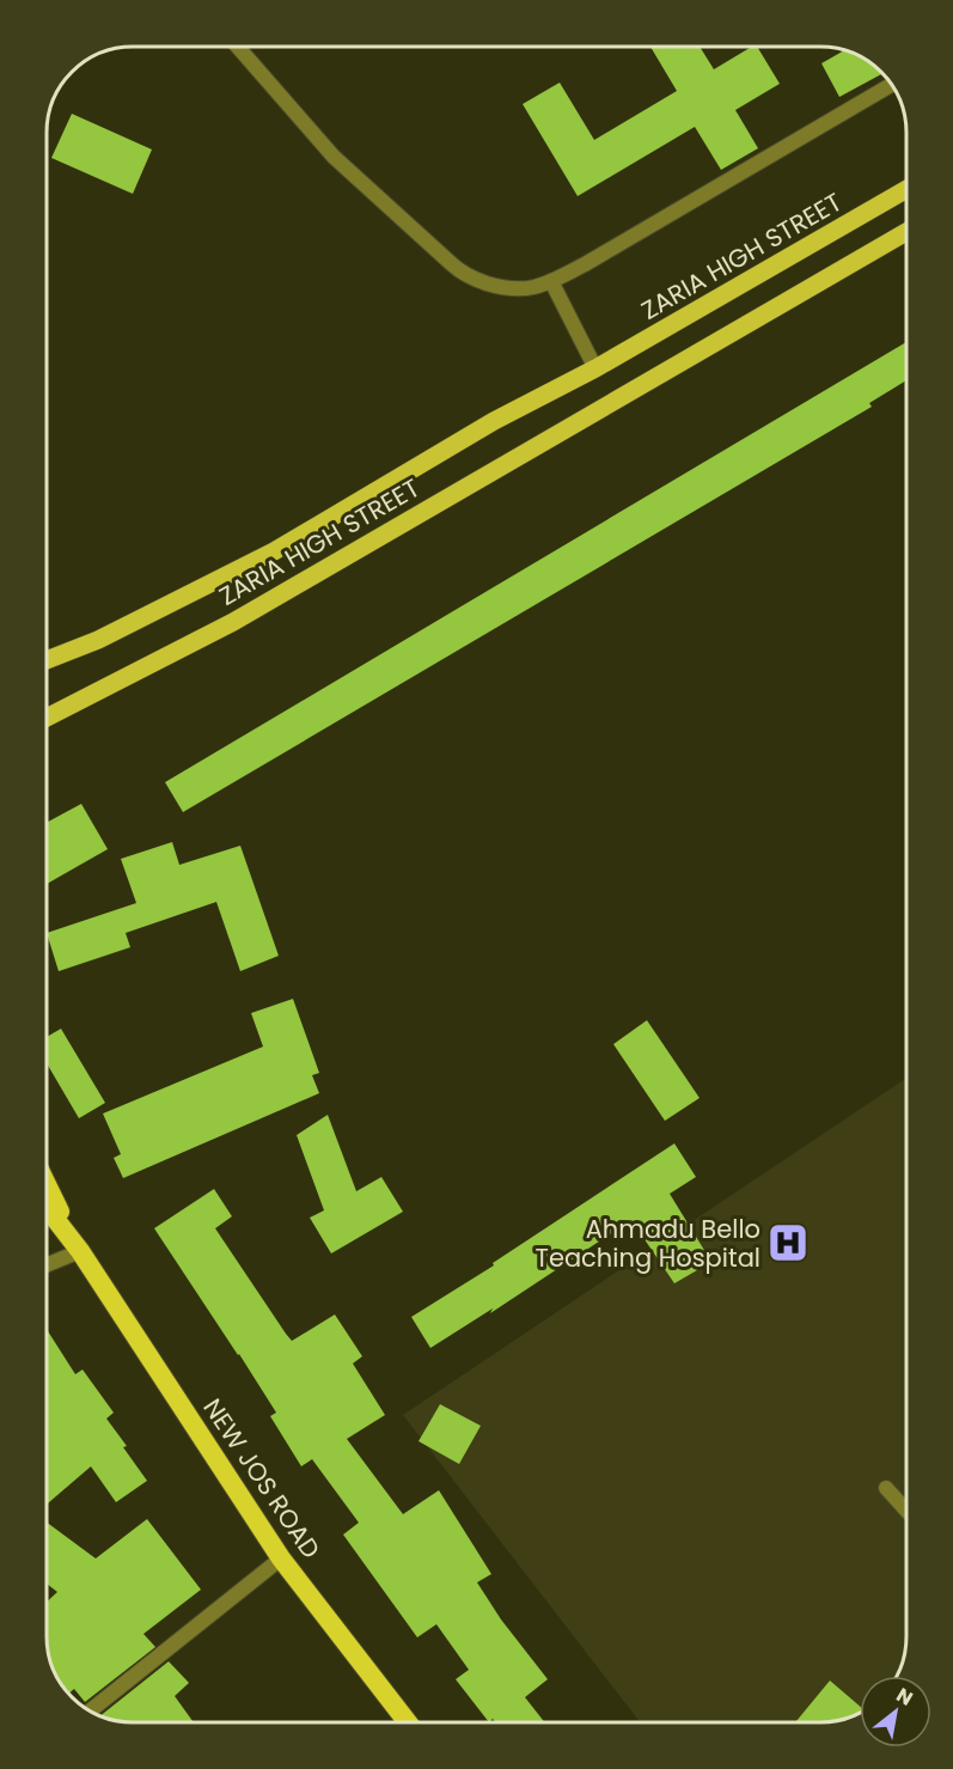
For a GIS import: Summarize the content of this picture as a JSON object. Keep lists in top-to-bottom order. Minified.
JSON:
{"streets":{"highway":["NEW JOS ROAD"],"main road":["ZARIA HIGH STREET"]},"places":{"hospital":["Ahmadu Bello Teaching Hospital"]},"north":"top right"}
